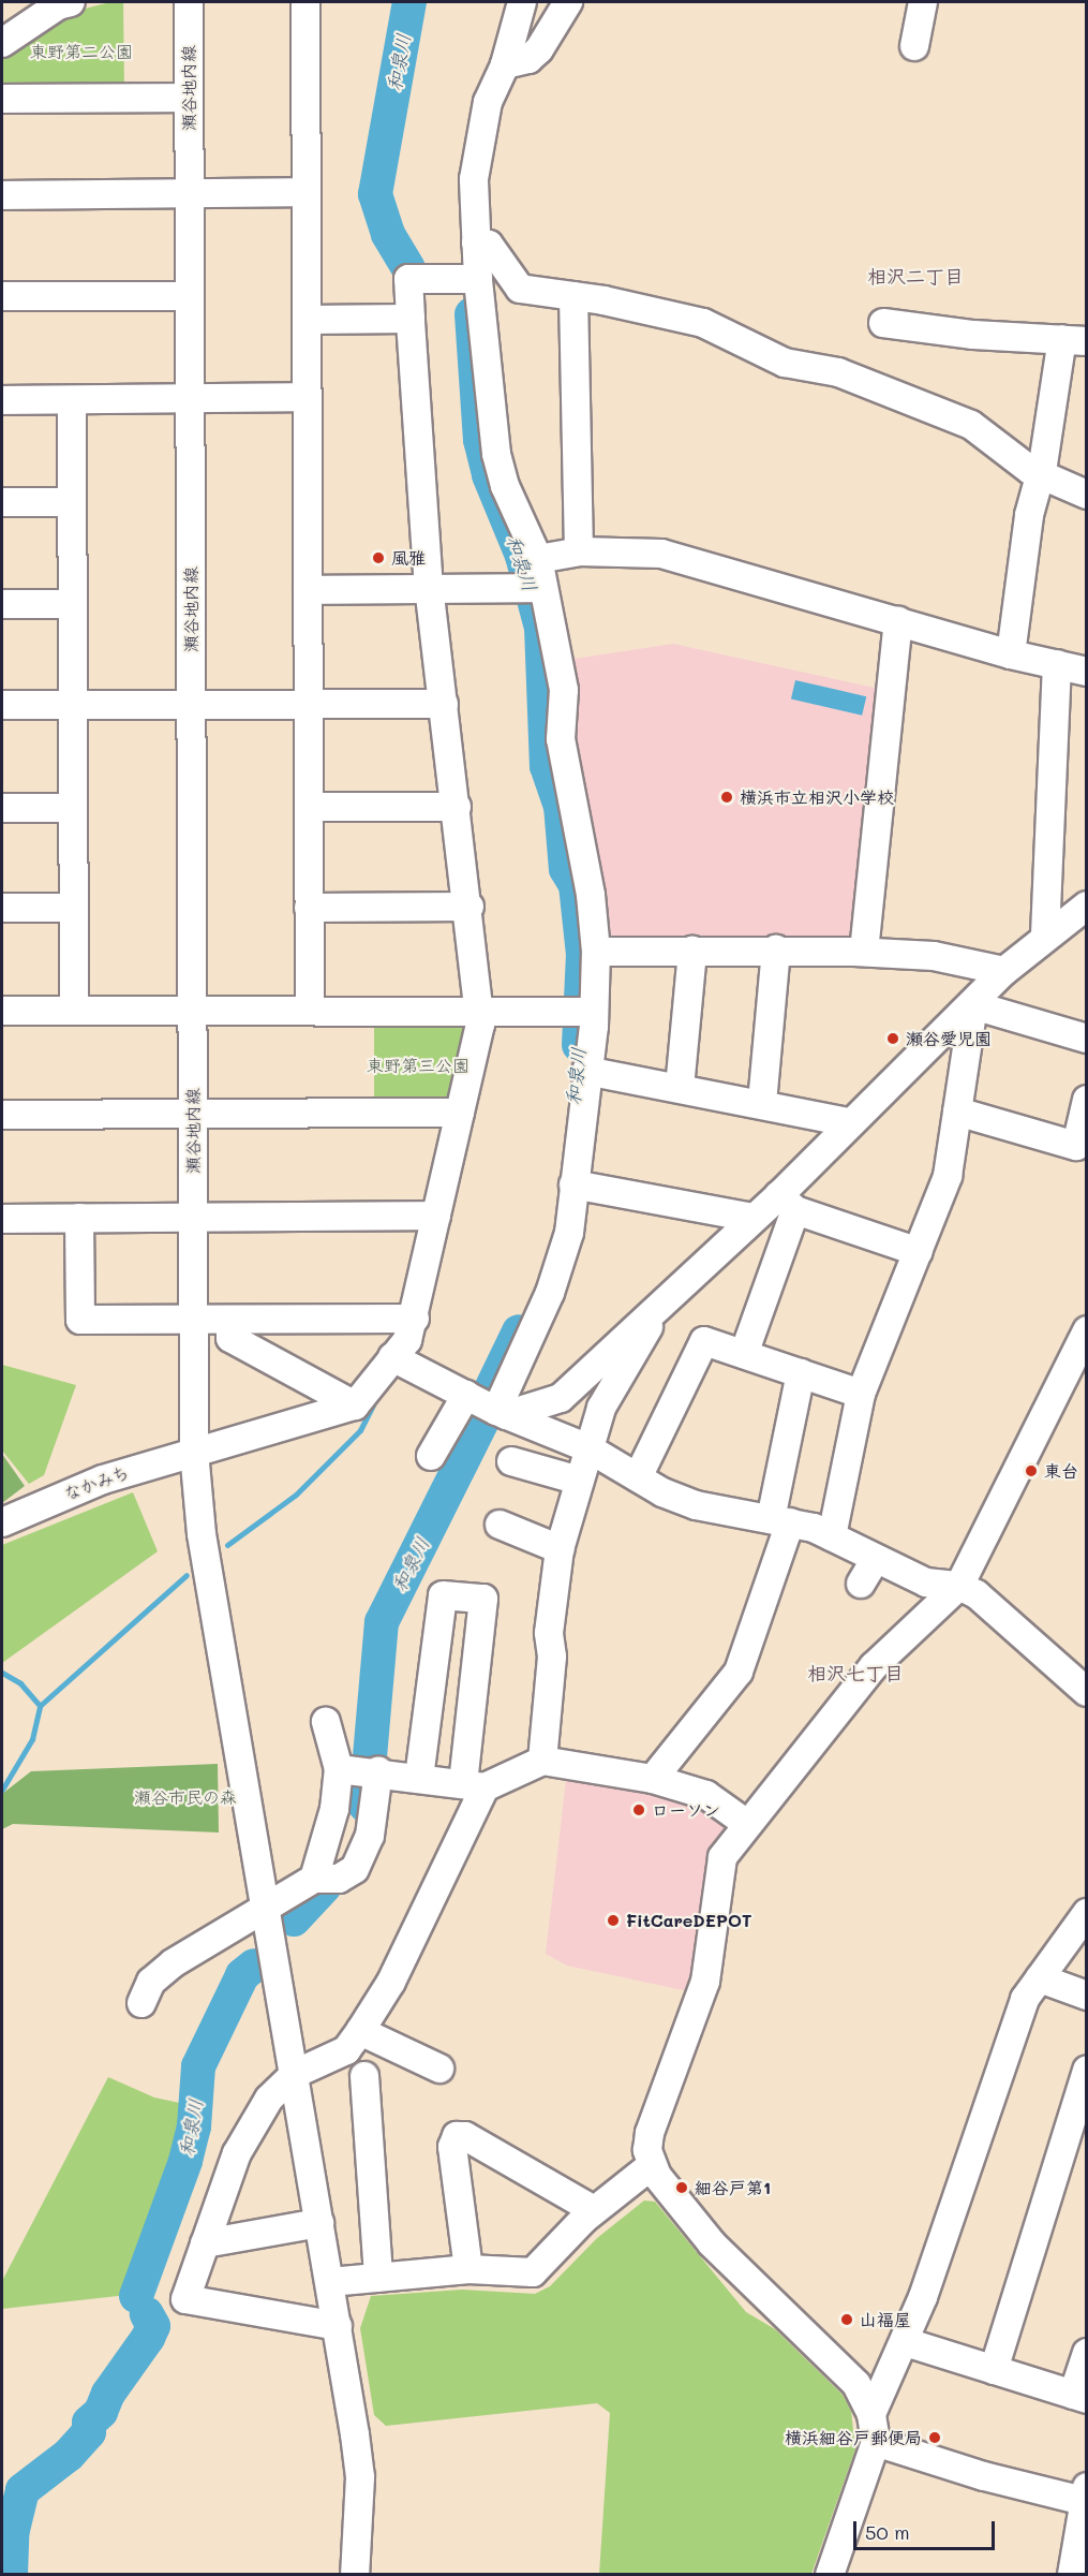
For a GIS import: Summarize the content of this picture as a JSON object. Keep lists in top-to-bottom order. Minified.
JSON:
{"streets":{"street":["瀬谷地内線","なかみち"]},"crossings":[["瀬谷地内線","なかみち"]],"districts":["相沢二丁目","相沢七丁目"],"water":["和泉川"],"parks":["東野第二公園","東野第三公園","瀬谷市民の森"],"places":["風雅","横浜市立相沢小学校","瀬谷愛児園","東台","ローソン","FitCareDEPOT","細谷戸第1","山福屋","横浜細谷戸郵便局"],"scale_bar":"50 m"}
